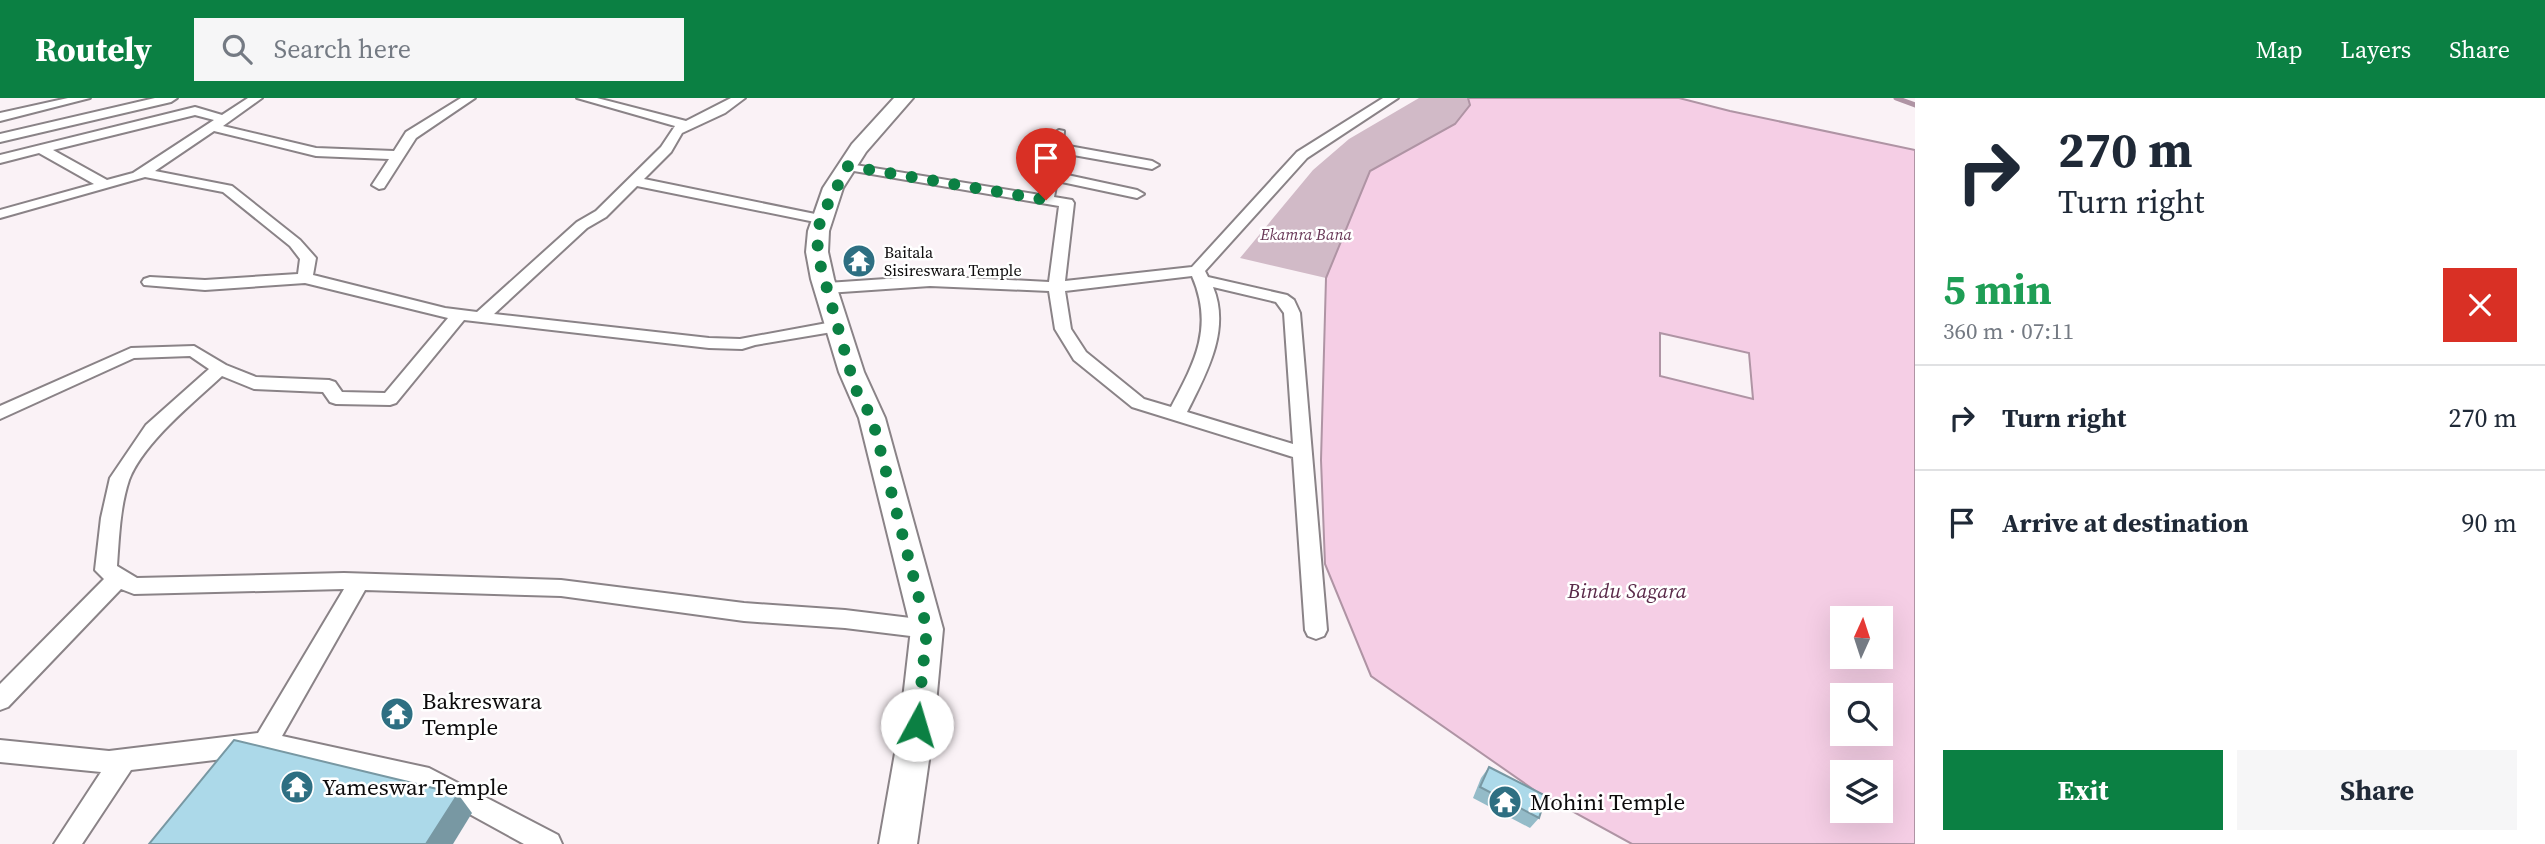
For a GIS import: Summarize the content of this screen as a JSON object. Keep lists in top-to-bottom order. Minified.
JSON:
{"water":["Bindu Sagara"],"parks":["Ekamra Bana"],"places":{"temple":["Baitala Sisireswara Temple","Bakreswara Temple","Yameswar Temple","Mohini Temple"]},"north":"top","page":{"header":"Routely","search":"Search here","nav":["Map","Layers","Share"],"turn":["270 m","Turn right"],"heading":["5 min","360 m · 07:11"],"list":[{"name":"Turn right","value":"270 m"},{"name":"Arrive at destination","value":"90 m"}],"buttons":["Exit","Share"]}}
